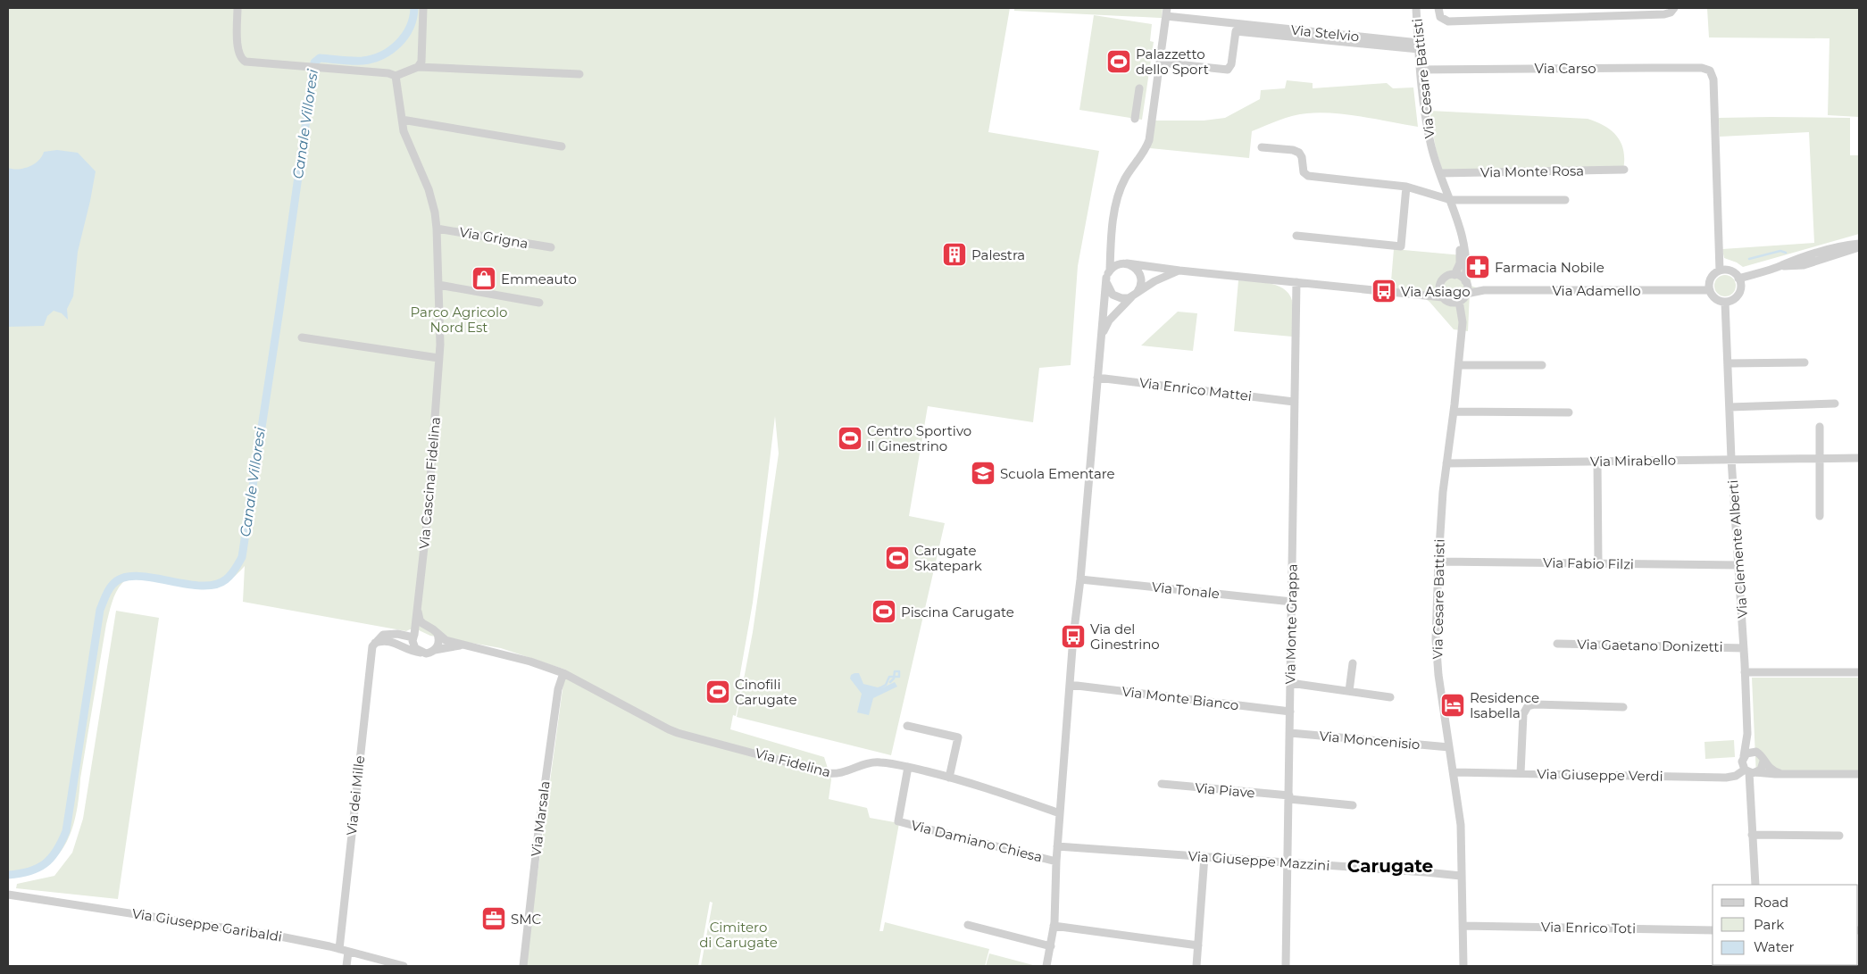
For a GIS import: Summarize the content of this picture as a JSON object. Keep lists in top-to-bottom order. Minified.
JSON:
{"streets":{"street":["Via Stelvio","Via Carso","Via Cesare Battisti","Via Monte Rosa","Via Grigna","Via Adamello","Via Enrico Mattei","Via Mirabello","Via Cascina Fidelina","Via Clemente Alberti","Via Fabio Filzi","Via Tonale","Via Monte Grappa","Via Gaetano Donizetti","Via Monte Bianco","Via Moncenisio","Via Fidelina","Via Giuseppe Verdi","Via Piave","Via dei Mille","Via Marsala","Via Damiano Chiesa","Via Giuseppe Mazzini","Via Giuseppe Garibaldi","Via Enrico Toti"]},"crossings":[["Via Stelvio","Via Cesare Battisti"],["Via Carso","Via Cesare Battisti"],["Via Carso","Via Adamello"],["Via Carso","Via Clemente Alberti"],["Via Cesare Battisti","Via Monte Rosa"],["Via Cesare Battisti","Via Adamello"],["Via Cesare Battisti","Via Mirabello"],["Via Cesare Battisti","Via Fabio Filzi"],["Via Cesare Battisti","Via Moncenisio"],["Via Cesare Battisti","Via Giuseppe Verdi"],["Via Cesare Battisti","Via Giuseppe Mazzini"],["Via Cesare Battisti","Via Enrico Toti"],["Via Grigna","Via Cascina Fidelina"],["Via Adamello","Via Clemente Alberti"],["Via Enrico Mattei","Via Monte Grappa"],["Via Mirabello","Via Clemente Alberti"],["Via Cascina Fidelina","Via Fidelina"],["Via Clemente Alberti","Via Fabio Filzi"],["Via Clemente Alberti","Via Gaetano Donizetti"],["Via Clemente Alberti","Via Giuseppe Verdi"],["Via Tonale","Via Monte Grappa"],["Via Monte Grappa","Via Monte Bianco"],["Via Monte Grappa","Via Moncenisio"],["Via Monte Grappa","Via Piave"],["Via Monte Grappa","Via Giuseppe Mazzini"],["Via Fidelina","Via Marsala"],["Via Fidelina","Via Damiano Chiesa"],["Via dei Mille","Via Giuseppe Garibaldi"]],"districts":["Carugate"],"water":["Canale Villoresi"],"parks":["Parco Agricolo Nord Est","Cimitero di Carugate"],"places":{"sports":["Palazzetto dello Sport","Centro Sportivo Il Ginestrino","Carugate Skatepark","Piscina Carugate","Cinofili Carugate"],"building":["Palestra"],"pharmacy":["Farmacia Nobile"],"shop":["Emmeauto"],"bus stop":["Via Asiago","Via del Ginestrino"],"school or university":["Scuola Ementare"],"hotel":["Residence Isabella"],"office":["SMC"]},"legend":["Road","Park","Water"]}
